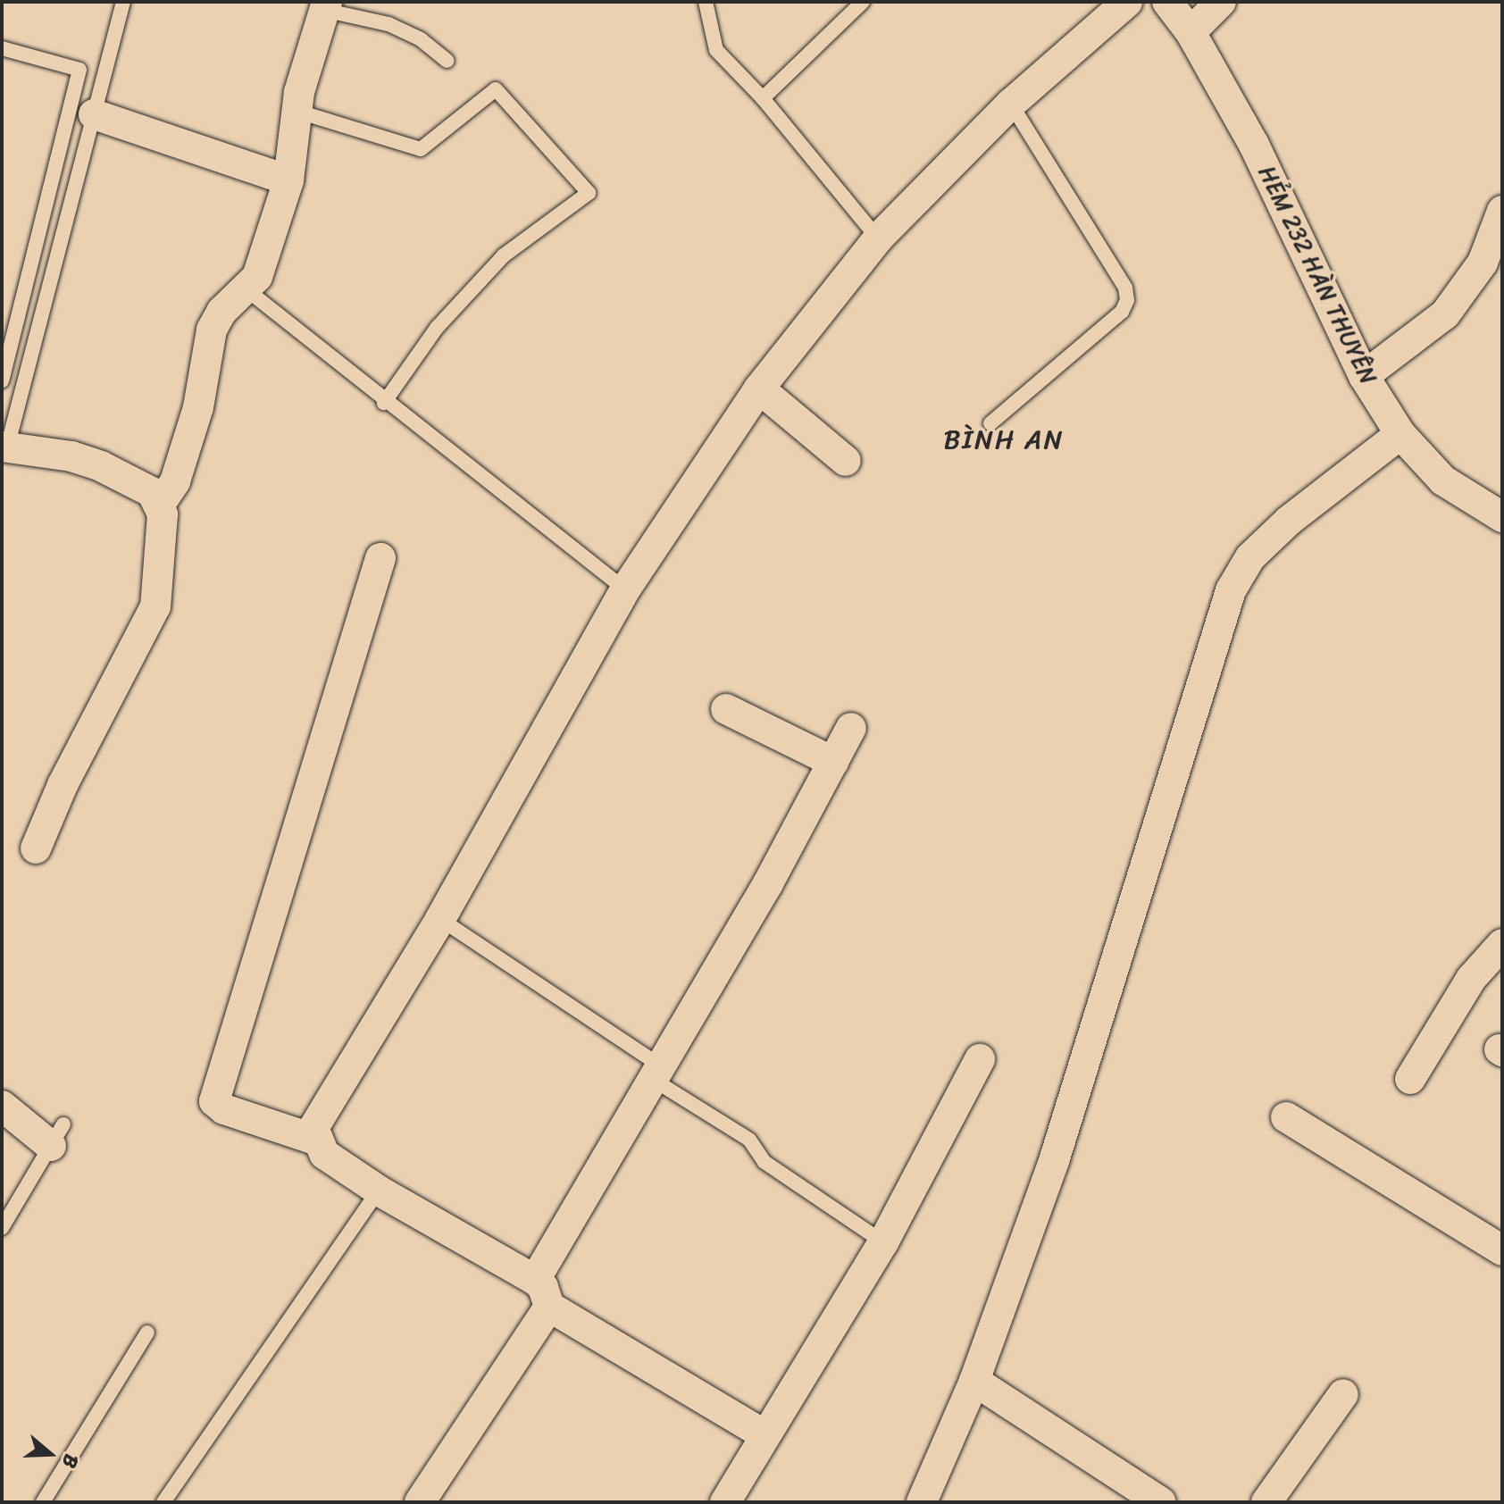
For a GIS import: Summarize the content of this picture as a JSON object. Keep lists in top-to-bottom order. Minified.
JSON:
{"streets":{"street":["HẺM 232 HÀN THUYÊN"]},"districts":["BÌNH AN"],"north":"right"}
